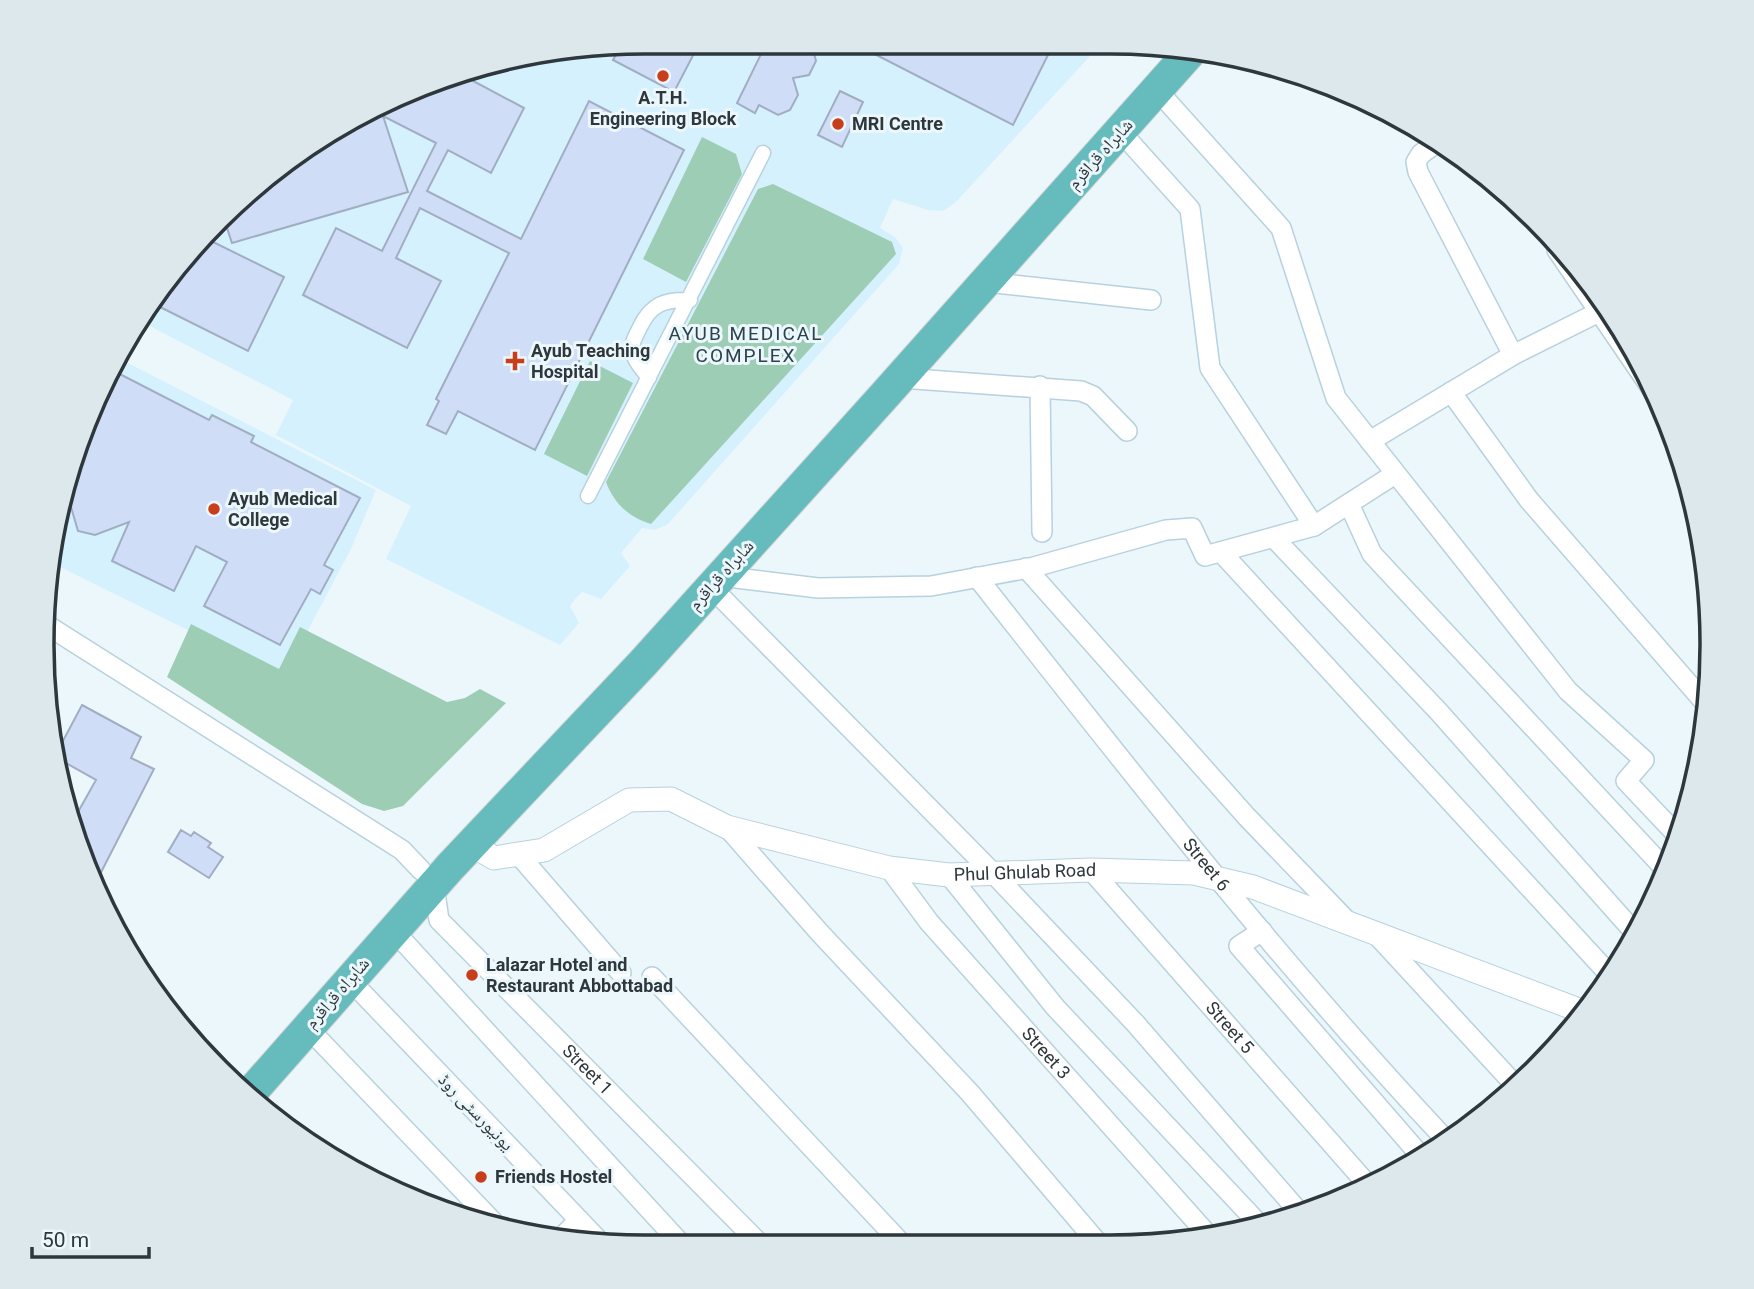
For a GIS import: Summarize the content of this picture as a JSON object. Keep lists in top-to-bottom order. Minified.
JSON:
{"streets":{"highway":["شاہراہ قراقرم"],"street":["Street 6","Phul Ghulab Road","Street 5","Street 3","Street 1","یونیورسٹی روڈ"]},"crossings":[["شاہراہ قراقرم","Phul Ghulab Road"],["شاہراہ قراقرم","Street 1"],["شاہراہ قراقرم","یونیورسٹی روڈ"],["Street 6","Phul Ghulab Road"],["Phul Ghulab Road","Street 5"],["Phul Ghulab Road","Street 3"]],"districts":["AYUB MEDICAL COMPLEX"],"places":{"other":["A.T.H. Engineering Block","MRI Centre","Ayub Medical College","Lalazar Hotel and Restaurant Abbottabad","Friends Hostel"],"health":["Ayub Teaching Hospital"]},"scale_bar":"50 m"}
